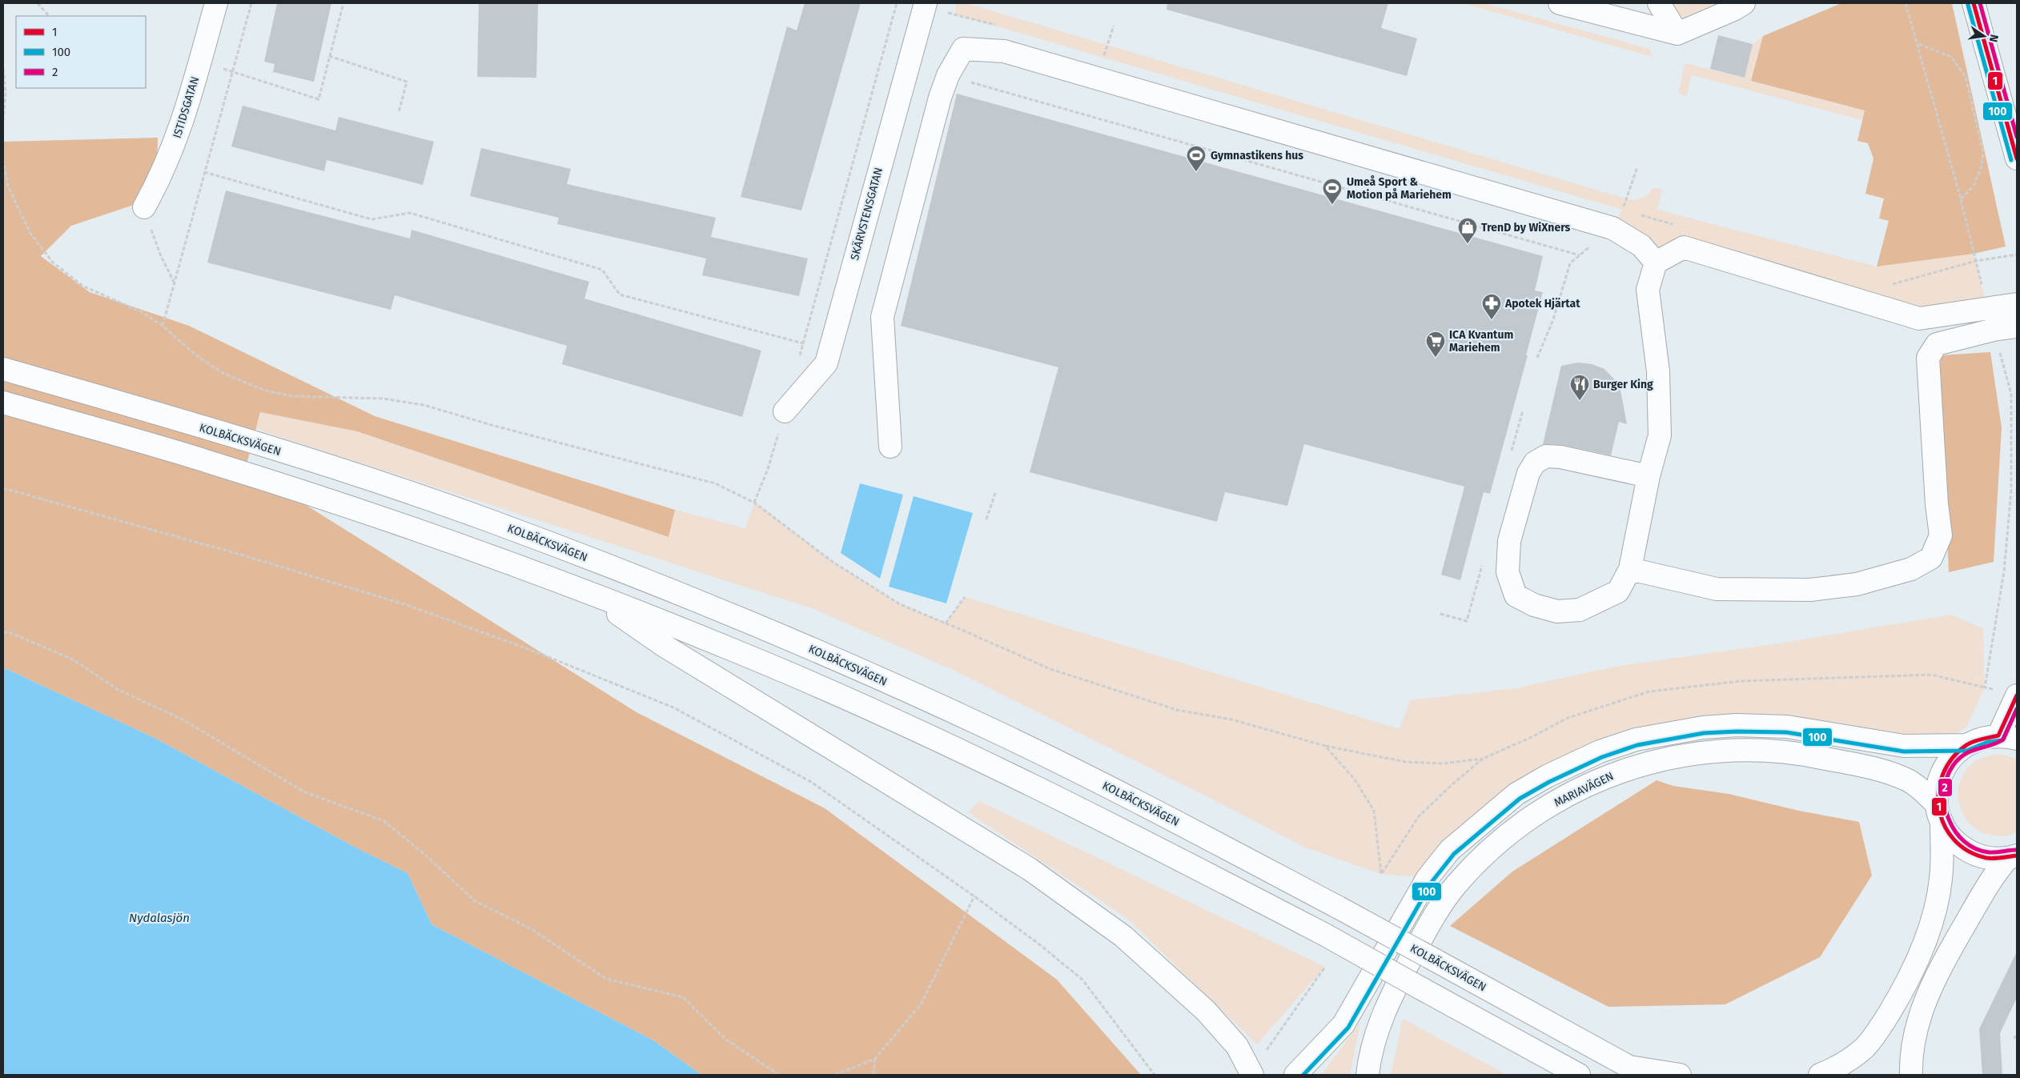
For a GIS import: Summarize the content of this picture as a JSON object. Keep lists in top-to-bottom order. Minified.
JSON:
{"streets":{"main road":["ISTIDSGATAN","SKÄRVSTENSGATAN","KOLBÄCKSVÄGEN","MARIAVÄGEN"]},"water":["Nydalasjön"],"places":{"sports":["Gymnastikens hus","Umeå Sport & Motion på Mariehem"],"shop":["TrenD by WiXners"],"pharmacy":["Apotek Hjärtat"],"supermarket":["ICA Kvantum Mariehem"],"restaurant":["Burger King"]},"lines":["transit line 1","transit line 2","transit line 100"],"legend":["1","100","2"],"north":"right"}
